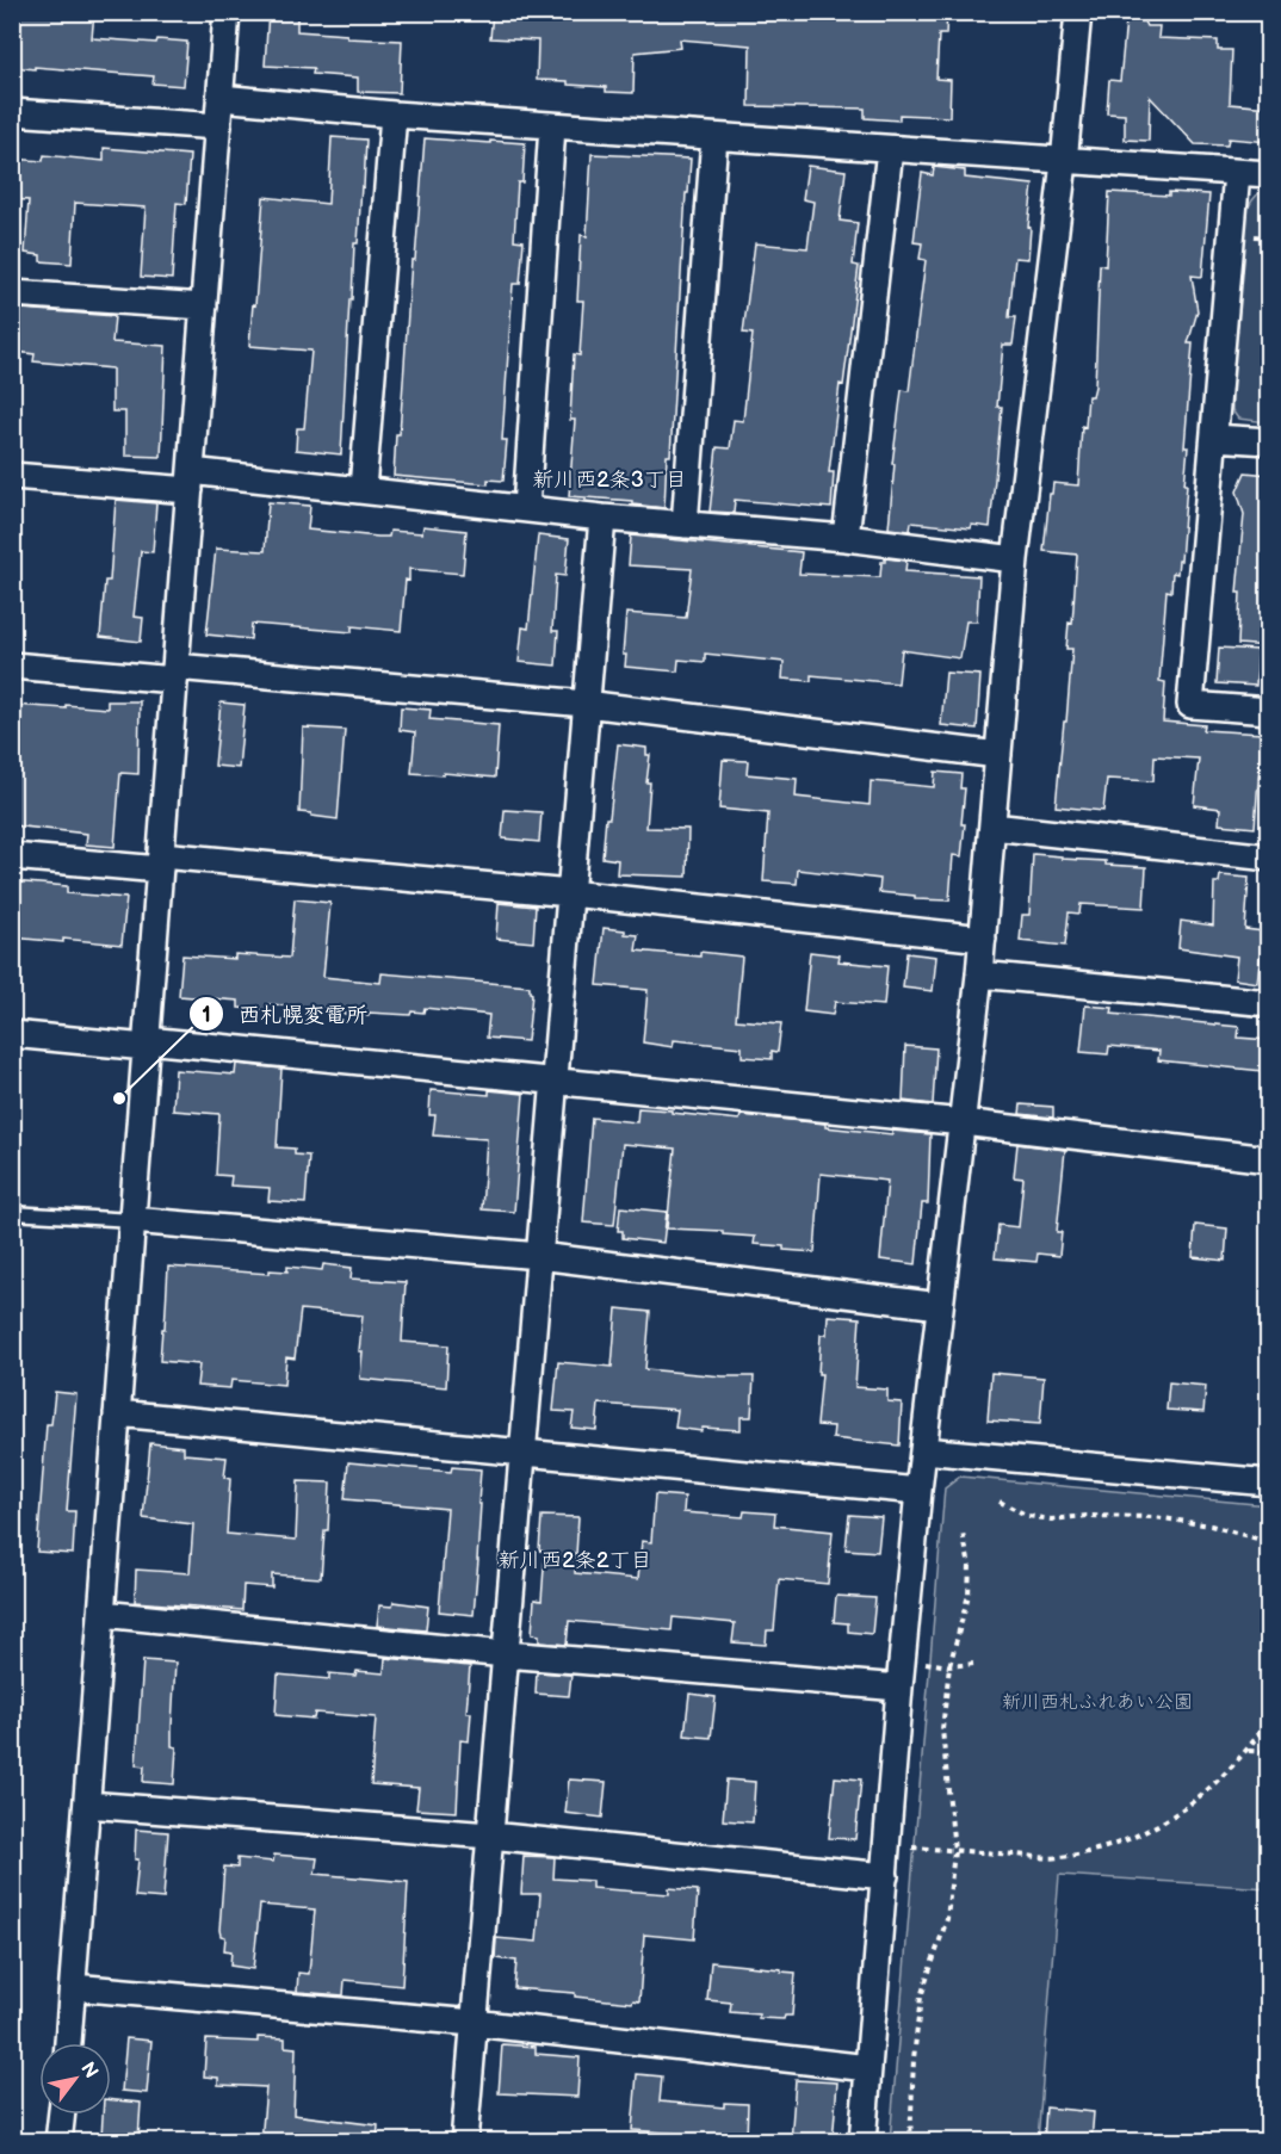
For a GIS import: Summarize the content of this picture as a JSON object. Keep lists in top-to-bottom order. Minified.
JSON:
{"districts":["新川西2条3丁目","新川西2条2丁目"],"parks":["新川西札ふれあい公園"],"places":["西札幌変電所"],"north":"top right"}
